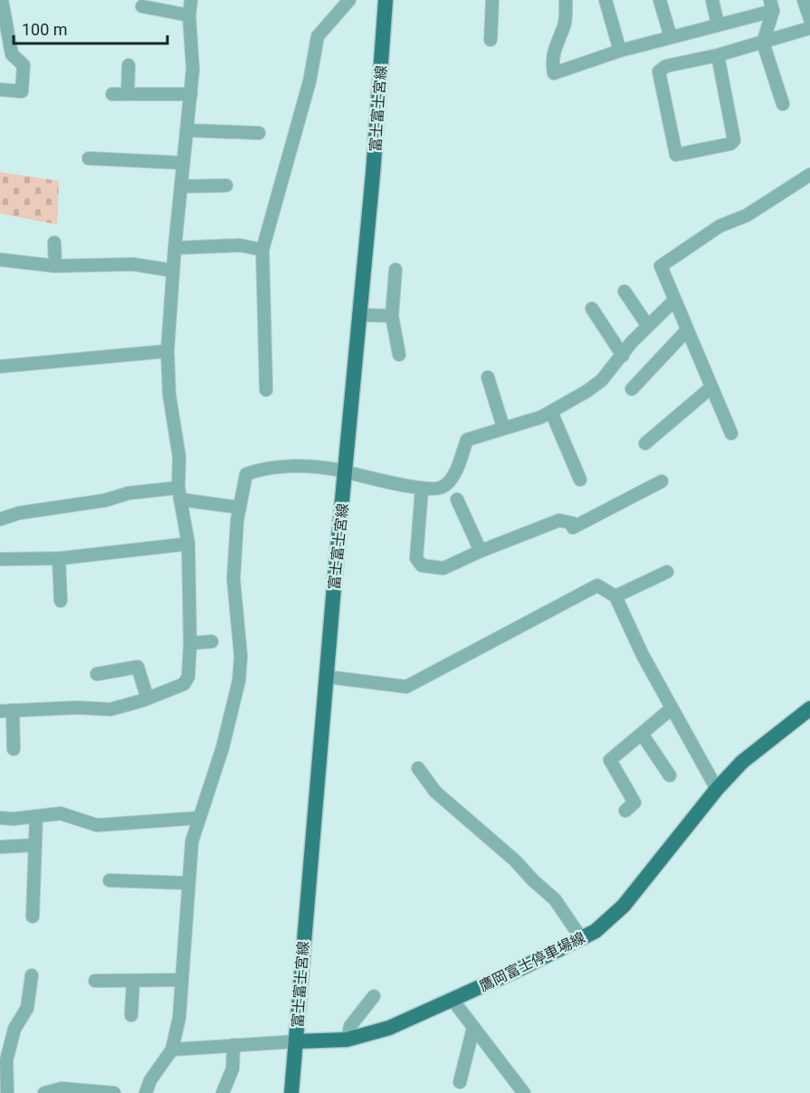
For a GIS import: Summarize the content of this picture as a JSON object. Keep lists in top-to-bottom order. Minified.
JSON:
{"streets":{"main road":["富士富士宮線","鷹岡富士停車場線"]},"crossings":[["富士富士宮線","鷹岡富士停車場線"]],"scale_bar":"100 m"}
